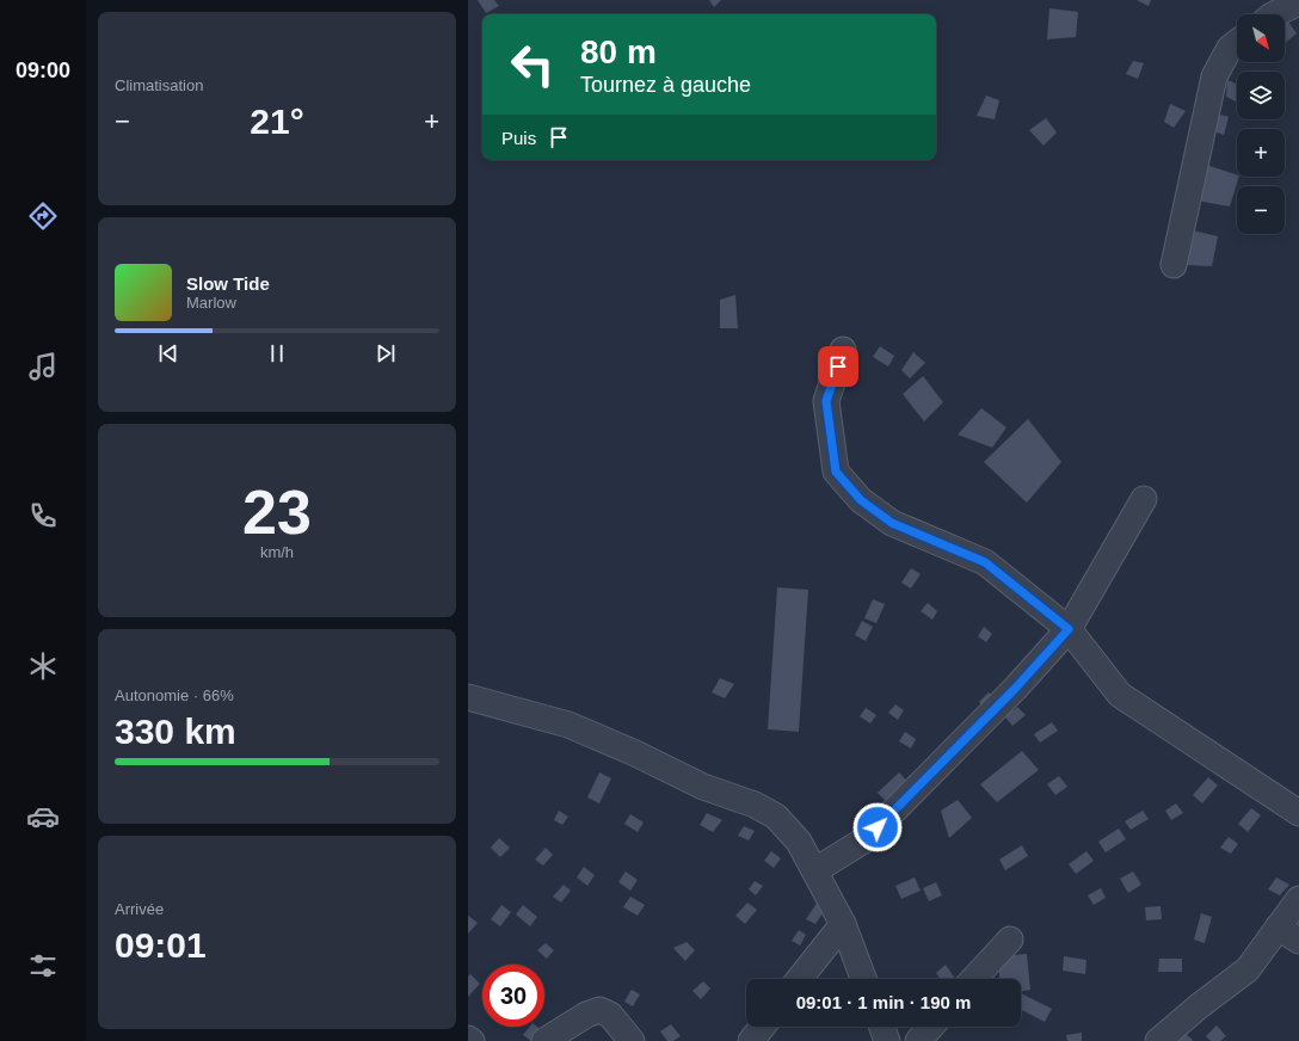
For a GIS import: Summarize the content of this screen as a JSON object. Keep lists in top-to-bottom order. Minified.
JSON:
{"north":"bottom right","page":{"tabs":"09:00","tile":["Climatisation",["23","km/h"],["Autonomie · 66%","330 km"],["Arrivée","09:01"]],"map_buttons":["+","−"],"turn":["80 m","Tournez à gauche"],"heat":["−","21°","+"],"then":"Puis","song":["Slow Tide","Marlow"],"limit":"30","trip":"09:01 · 1 min · 190 m"}}
